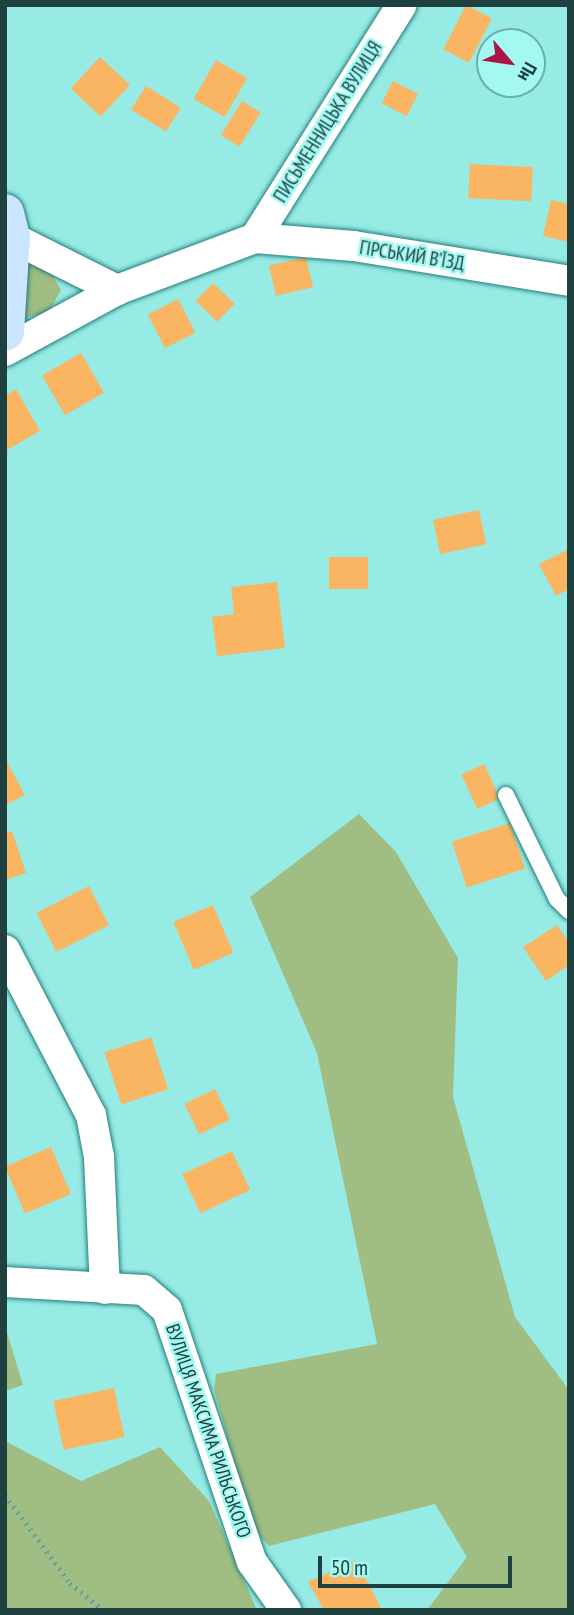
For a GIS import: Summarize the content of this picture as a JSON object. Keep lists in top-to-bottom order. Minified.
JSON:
{"streets":{"street":["ПИСЬМЕННИЦЬКА ВУЛИЦЯ","ГІРСЬКИЙ В’ЇЗД","ВУЛИЦЯ МАКСИМА РИЛЬСЬКОГО"]},"crossings":[["ПИСЬМЕННИЦЬКА ВУЛИЦЯ","ГІРСЬКИЙ В’ЇЗД"]],"scale_bar":"50 m","north":"bottom right"}
